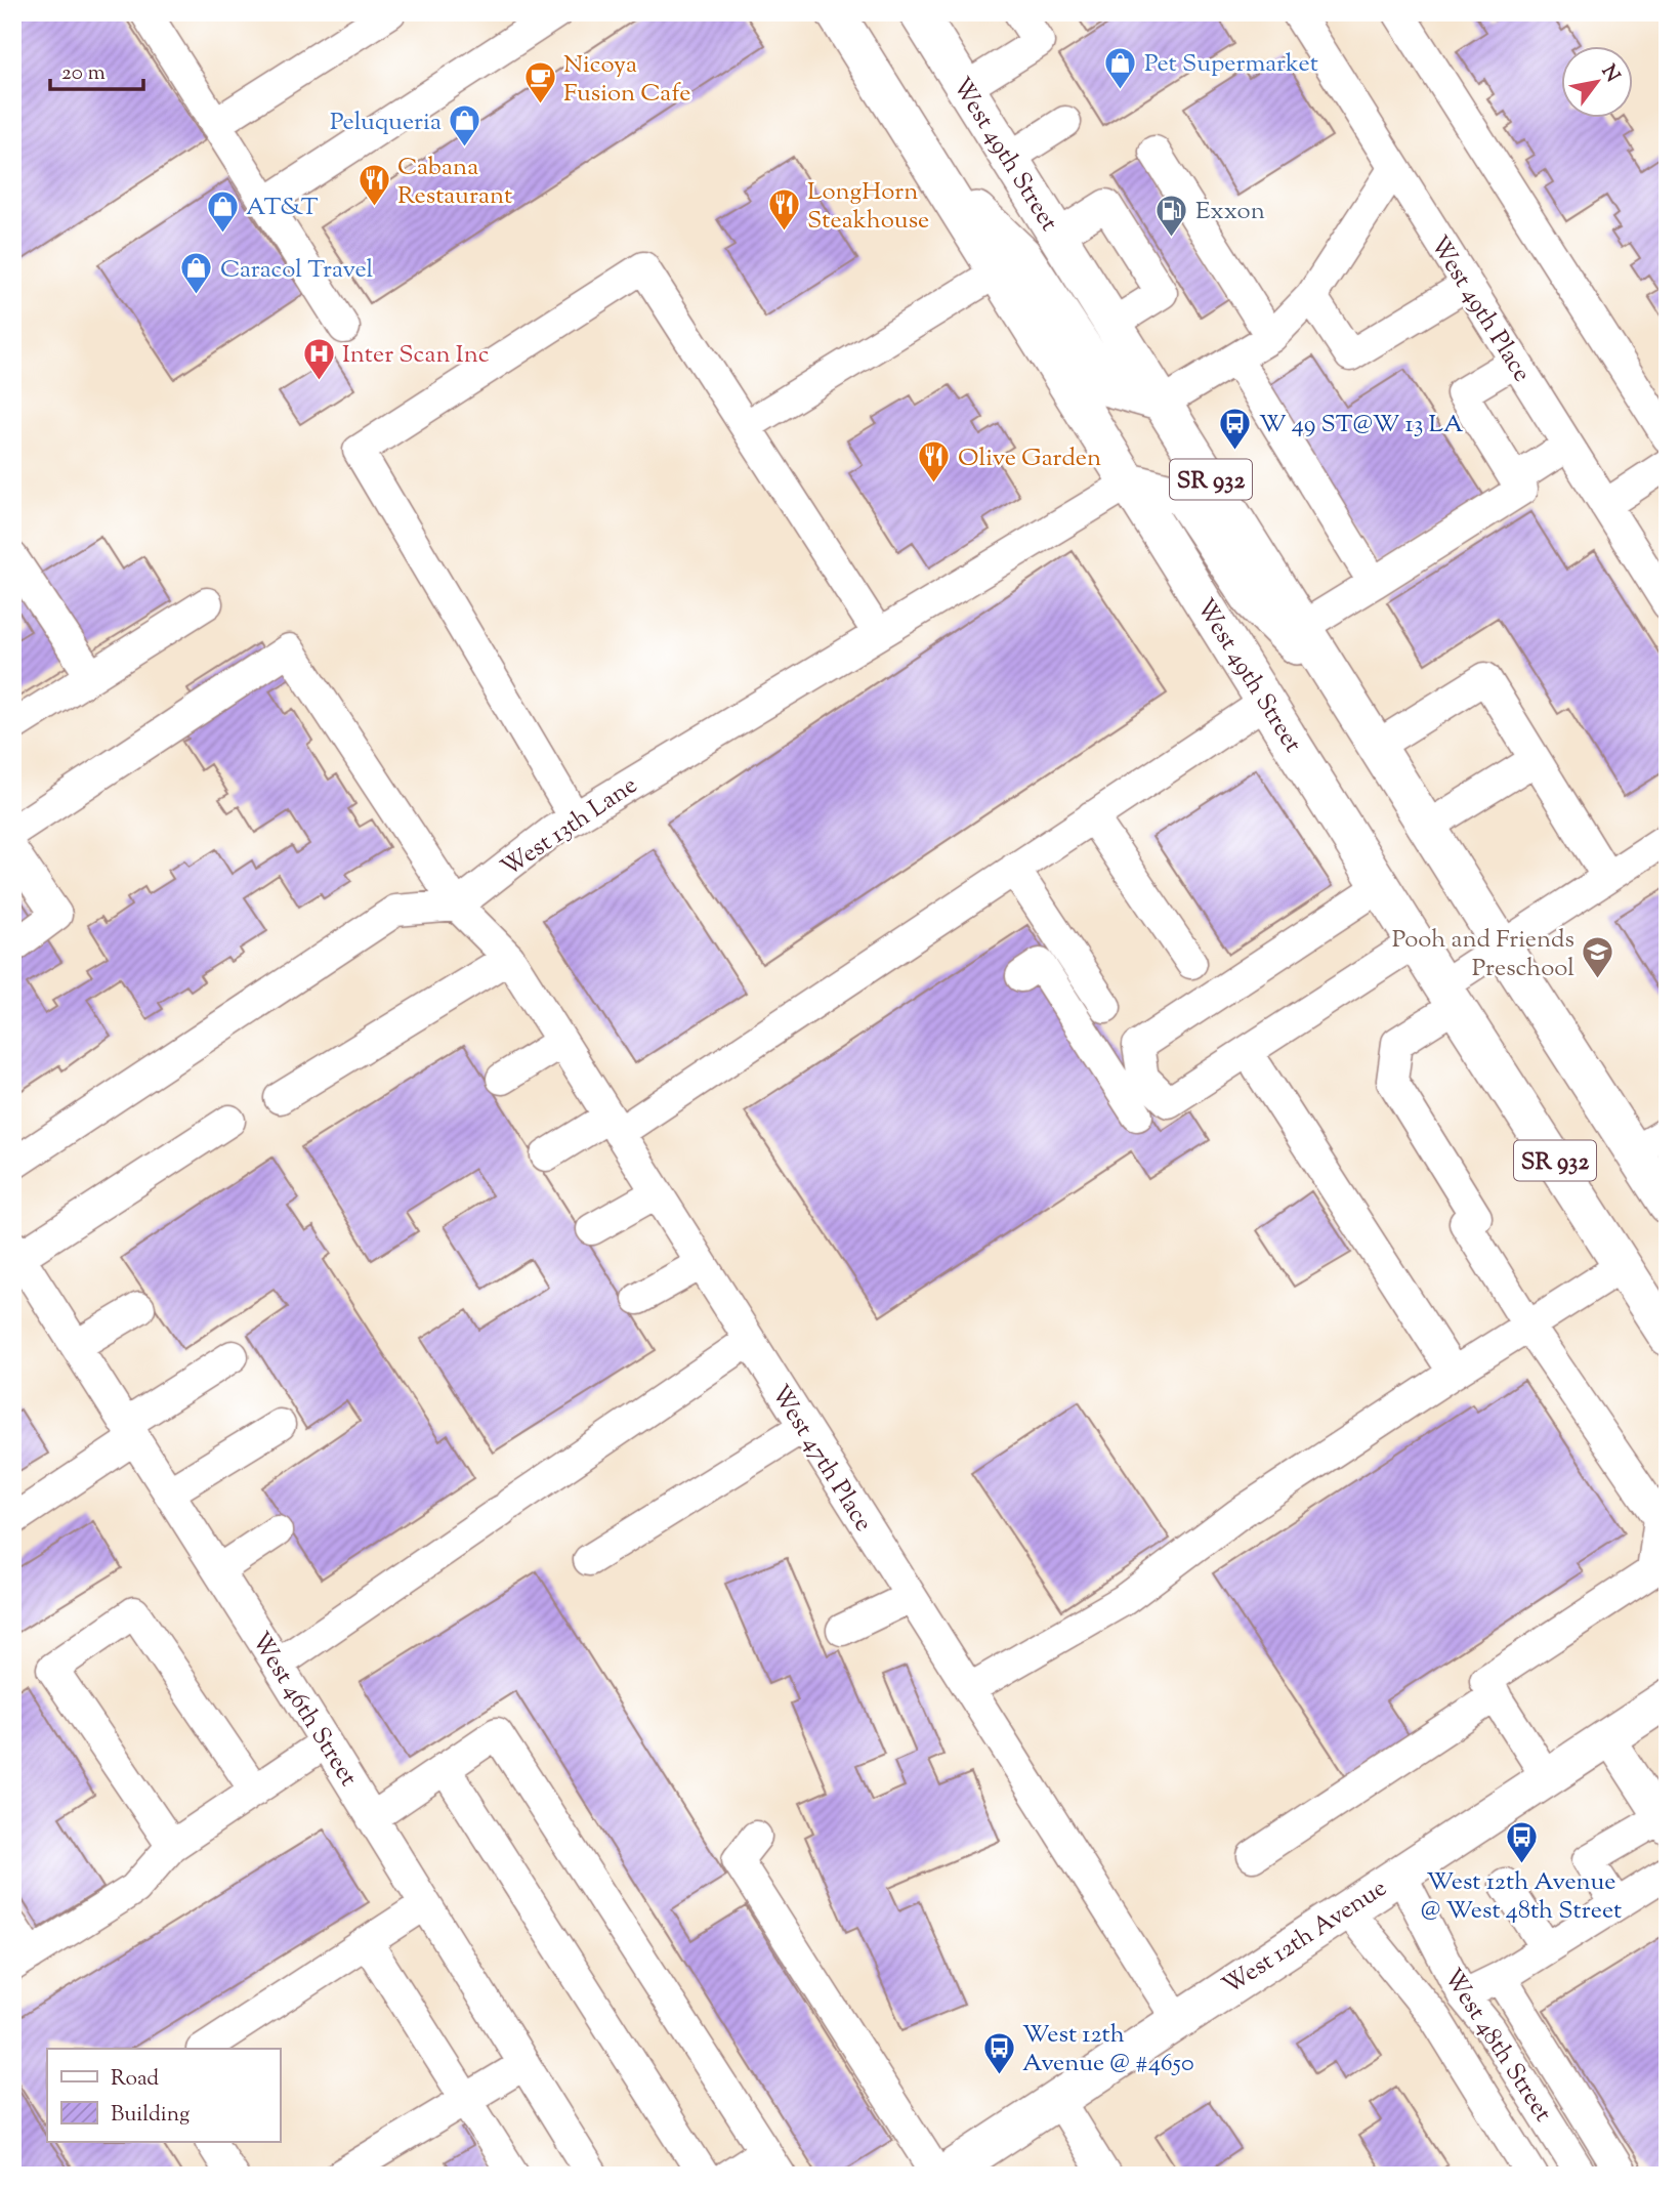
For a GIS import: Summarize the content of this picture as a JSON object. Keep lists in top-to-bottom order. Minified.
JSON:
{"streets":{"main road":["West 49th Street","SR 932","West 12th Avenue"],"street":["West 49th Place","West 13th Lane","West 47th Place","West 46th Street","West 48th Street"]},"crossings":[["West 49th Street","West 13th Lane"],["West 13th Lane","West 47th Place"],["West 47th Place","West 12th Avenue"],["West 12th Avenue","West 48th Street"]],"places":{"shop":["Pet Supermarket","Peluqueria","AT&T","Caracol Travel"],"cafe":["Nicoya Fusion Cafe"],"restaurant":["Cabana Restaurant","LongHorn Steakhouse","Olive Garden"],"fuel station":["Exxon"],"hospital":["Inter Scan Inc"],"bus stop":["W 49 ST@W 13 LA","West 12th Avenue @ West 48th Street","West 12th Avenue @ #4650"],"school or university":["Pooh and Friends Preschool"]},"legend":["Road","Building"],"scale_bar":"20 m","north":"top right"}
